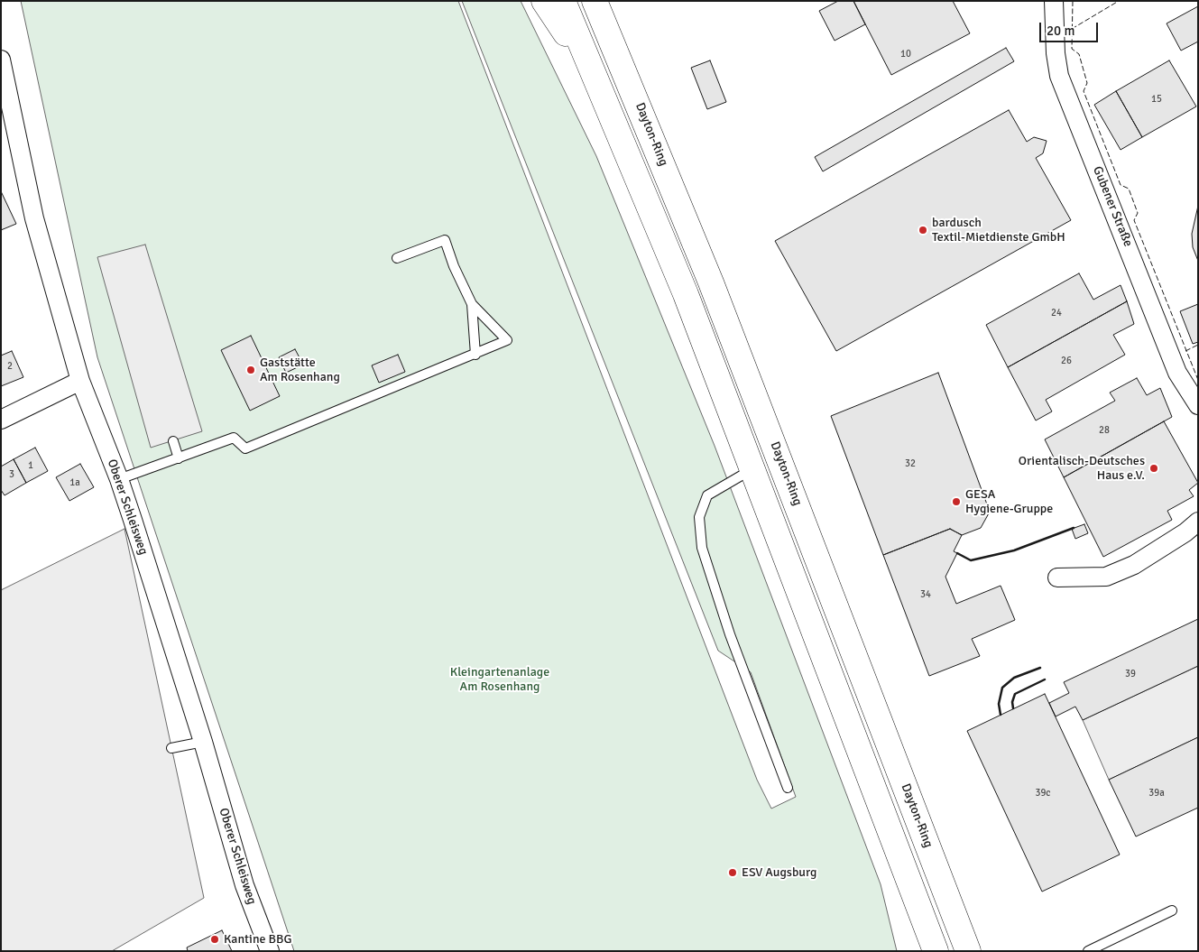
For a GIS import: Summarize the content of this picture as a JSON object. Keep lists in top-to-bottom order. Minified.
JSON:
{"streets":{"highway":["Dayton-Ring"],"street":["Gubener Straße","Oberer Schleisweg"]},"parks":["Kleingartenanlage Am Rosenhang"],"places":["bardusch Textil-Mietdienste GmbH","Gaststätte Am Rosenhang","Orientalisch-Deutsches Haus e.V.","GESA Hygiene-Gruppe","ESV Augsburg","Kantine BBG"],"house_numbers":["10","15","24","26","2","28","32","1","3","1a","34","39","39c","39a"],"scale_bar":"20 m"}
